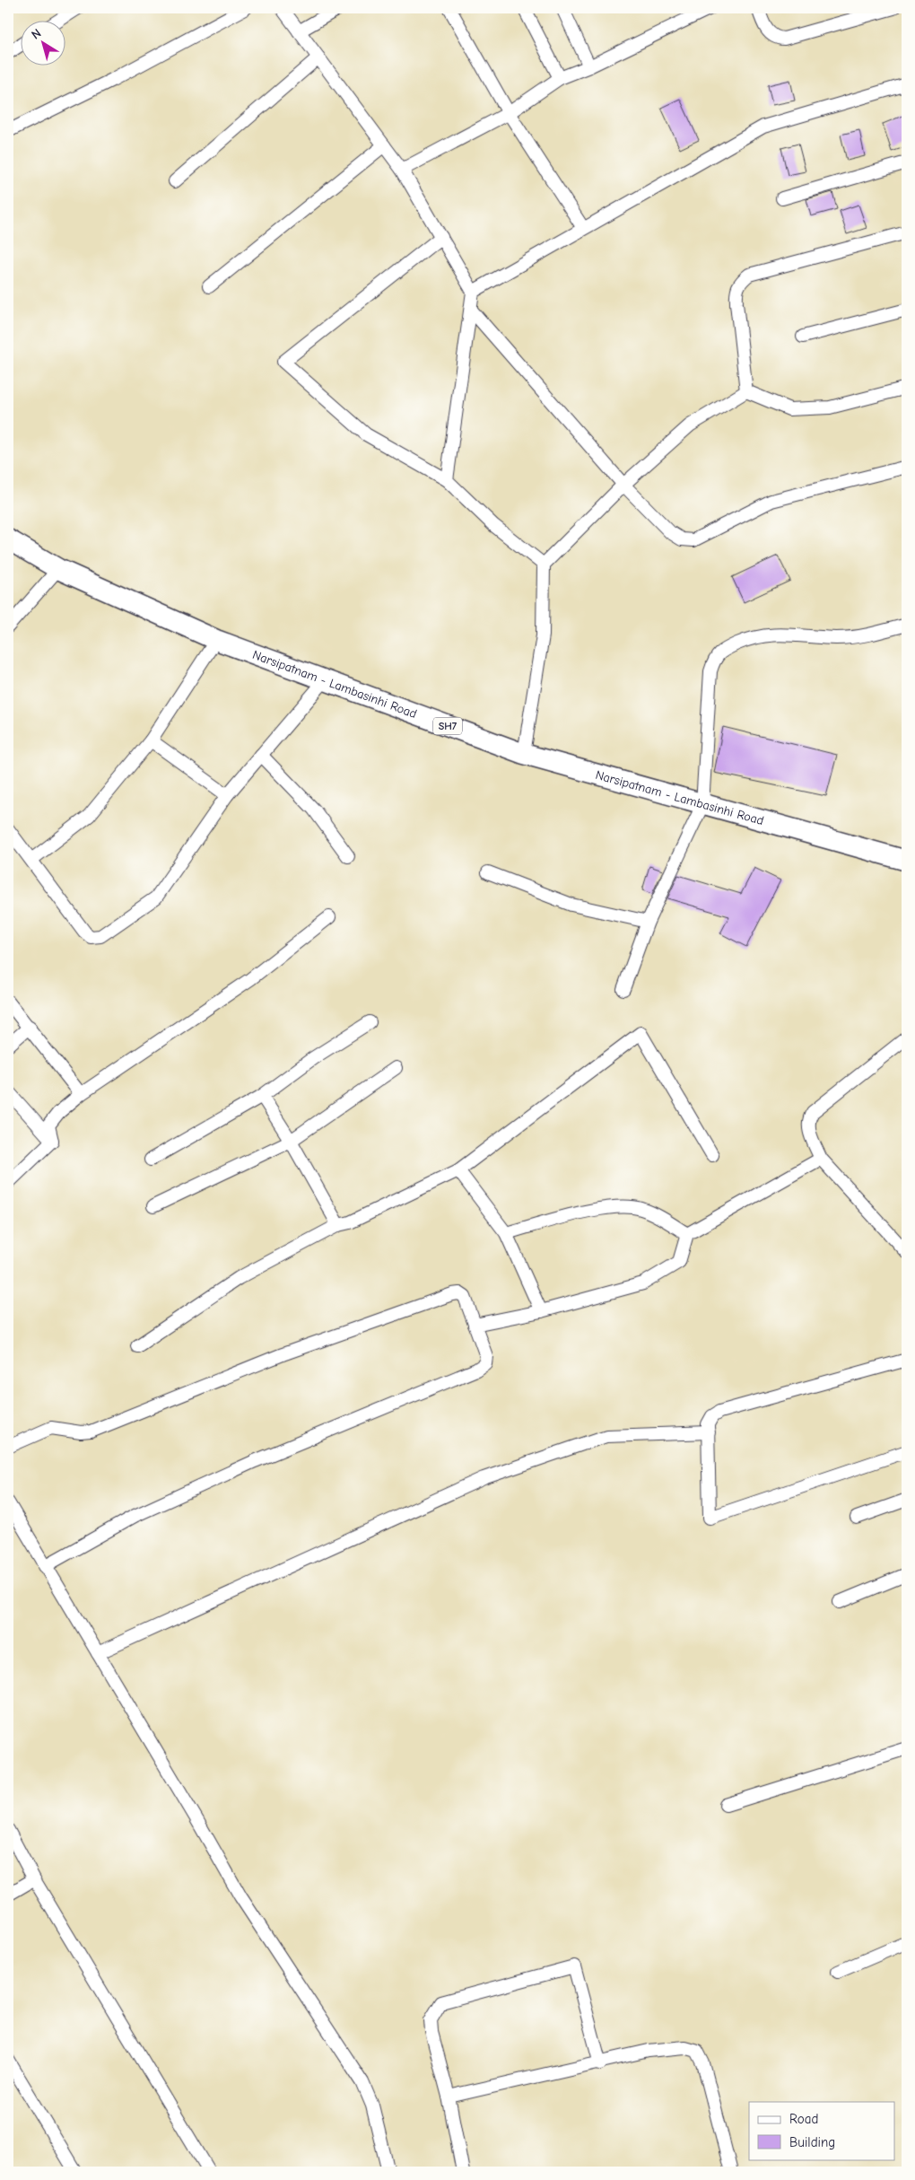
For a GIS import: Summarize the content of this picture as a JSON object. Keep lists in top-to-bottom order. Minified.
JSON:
{"streets":{"main road":["Narsipatnam - Lambasinhi Road","SH7"]},"legend":["Road","Building"],"north":"top left"}
